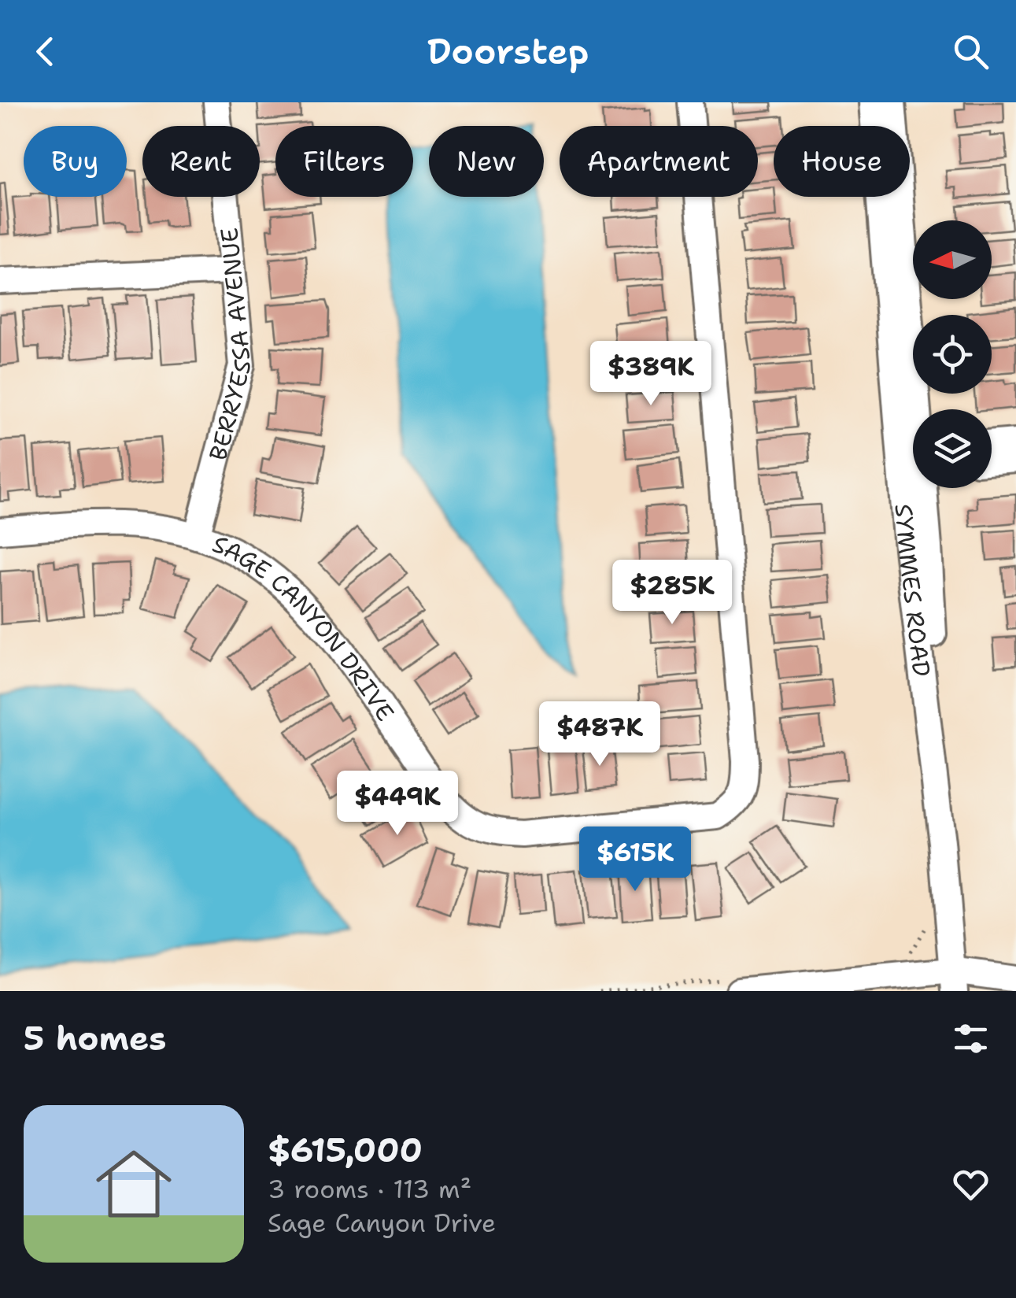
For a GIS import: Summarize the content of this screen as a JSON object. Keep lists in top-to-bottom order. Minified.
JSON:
{"streets":{"street":["BERRYESSA AVENUE","SYMMES ROAD","SAGE CANYON DRIVE"]},"crossings":[["BERRYESSA AVENUE","SAGE CANYON DRIVE"]],"north":"left","page":{"header":"Doorstep","chip":["Buy","Rent","Filters","New","Apartment","House"],"price":["$389K","$285K","$487K","$449K","$615K"],"heading":"5 homes","list":[{"name":"$615,000","note":"3 rooms · 113 m² · Sage Canyon Drive"}]}}
